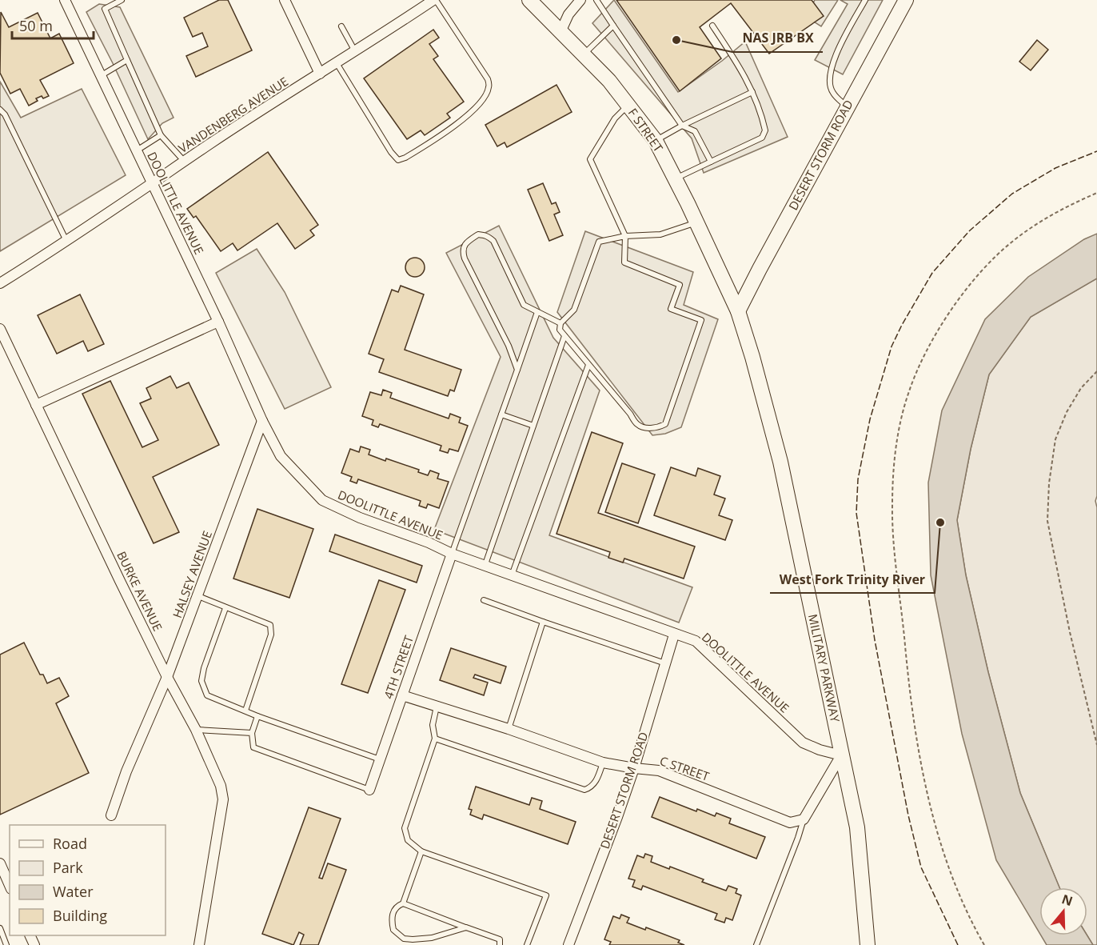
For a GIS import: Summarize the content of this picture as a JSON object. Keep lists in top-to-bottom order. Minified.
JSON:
{"streets":{"street":["VANDENBERG AVENUE","F STREET","DESERT STORM ROAD","DOOLITTLE AVENUE","HALSEY AVENUE","BURKE AVENUE","4TH STREET","MILITARY PARKWAY","C STREET"]},"crossings":[["VANDENBERG AVENUE","DOOLITTLE AVENUE"],["F STREET","DESERT STORM ROAD"],["F STREET","MILITARY PARKWAY"],["DESERT STORM ROAD","DOOLITTLE AVENUE"],["DESERT STORM ROAD","MILITARY PARKWAY"],["DESERT STORM ROAD","C STREET"],["DOOLITTLE AVENUE","HALSEY AVENUE"],["DOOLITTLE AVENUE","4TH STREET"],["DOOLITTLE AVENUE","MILITARY PARKWAY"],["HALSEY AVENUE","BURKE AVENUE"],["4TH STREET","C STREET"]],"places":["NAS JRB BX","West Fork Trinity River"],"legend":["Road","Park","Water","Building"],"scale_bar":"50 m","north":"top"}
